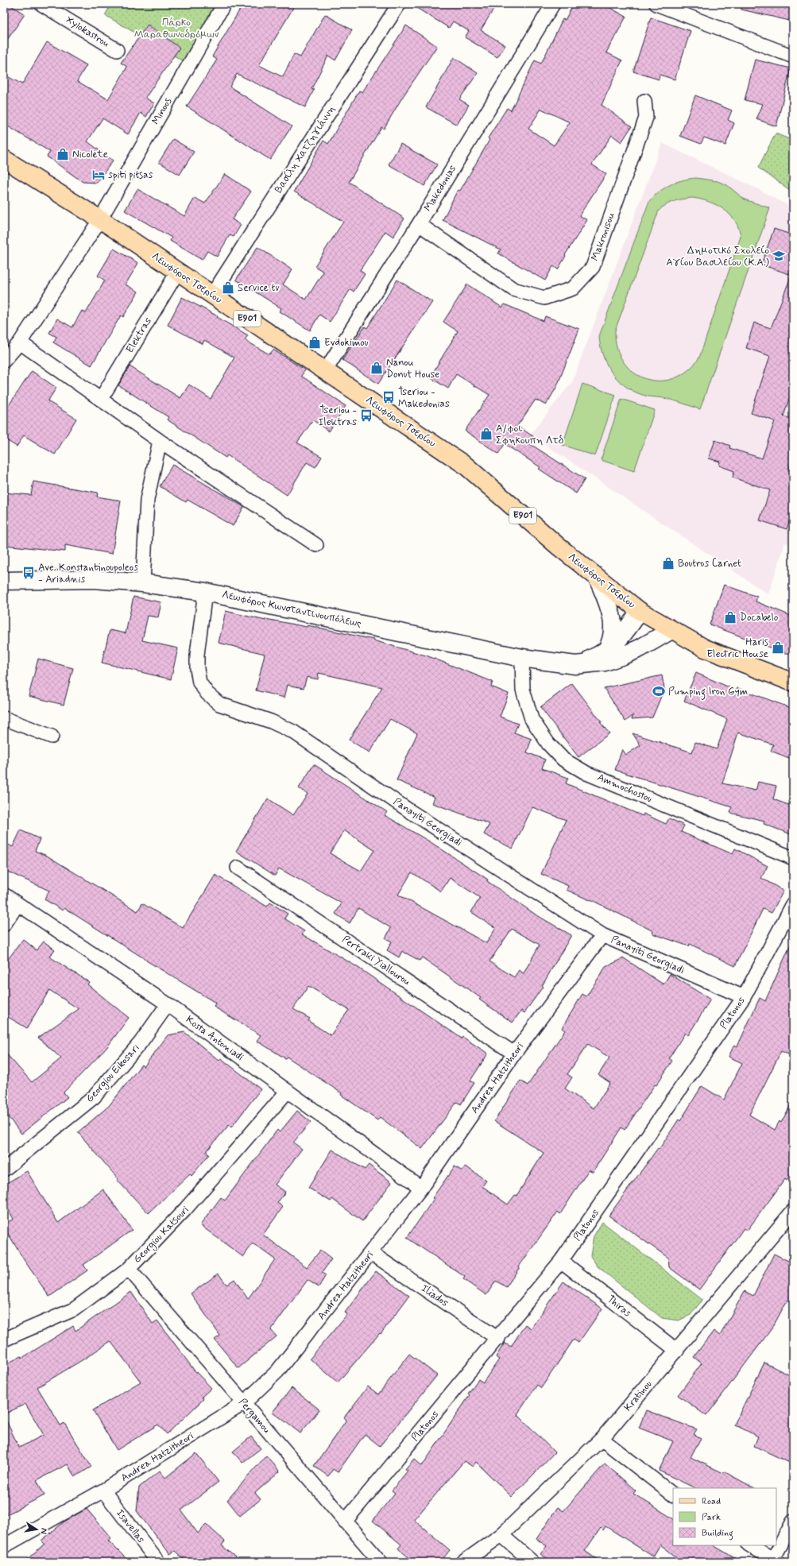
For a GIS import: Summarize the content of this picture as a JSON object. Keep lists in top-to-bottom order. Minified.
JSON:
{"streets":{"main road":["Λεωφόρος Τσερίου","E901"],"street":["Xylokastrou","Minoos","Βασίλη Χατζηγιάννη","Makedonias","Makronisou","Elektras","Λεωφόρος Κωνσταντινουπόλεως","Ammochostou","Panayiti Georgiadi","Pertraki Yiallourou","Platonos","Kosta Antoniadi","Georgiou Eikosari","Andrea Hatzitheori","Georgiou Katsouri","Iliados","Thiras","Kratinou","Pergamou","Isavellas"]},"crossings":[["Minoos","Λεωφόρος Τσερίου"],["Βασίλη Χατζηγιάννη","Λεωφόρος Τσερίου"],["Makedonias","Makronisou"],["Makedonias","Λεωφόρος Τσερίου"],["Λεωφόρος Τσερίου","Elektras"],["Λεωφόρος Τσερίου","Λεωφόρος Κωνσταντινουπόλεως"],["Λεωφόρος Κωνσταντινουπόλεως","Ammochostou"],["Λεωφόρος Κωνσταντινουπόλεως","Panayiti Georgiadi"],["Panayiti Georgiadi","Platonos"],["Panayiti Georgiadi","Andrea Hatzitheori"],["Pertraki Yiallourou","Andrea Hatzitheori"],["Platonos","Iliados"],["Platonos","Thiras"],["Platonos","Pergamou"],["Kosta Antoniadi","Georgiou Eikosari"],["Kosta Antoniadi","Andrea Hatzitheori"],["Kosta Antoniadi","Georgiou Katsouri"],["Andrea Hatzitheori","Iliados"],["Andrea Hatzitheori","Pergamou"],["Andrea Hatzitheori","Isavellas"],["Georgiou Katsouri","Pergamou"],["Thiras","Kratinou"]],"parks":["Πάρκο Μαραθωνοδρόμων"],"places":{"shop":["Nicolete","Service tv","Evdokimou","Nanou Donut House","Α/φοι Σφηκουπη Λτδ","Boutros Carnet","Docabelo","Haris Electric House"],"hotel":["spiti pitsas"],"school or university":["Δημοτικό Σχολείο Αγίου Βασιλείου (Κ.Α.)"],"bus stop":["Tseriou - Makedonias","Tseriou - Ilektras","Ave. Konstantinoupoleos - Ariadnis"],"sports":["Pumping Iron Gym"]},"legend":["Road","Park","Building"],"north":"right"}
